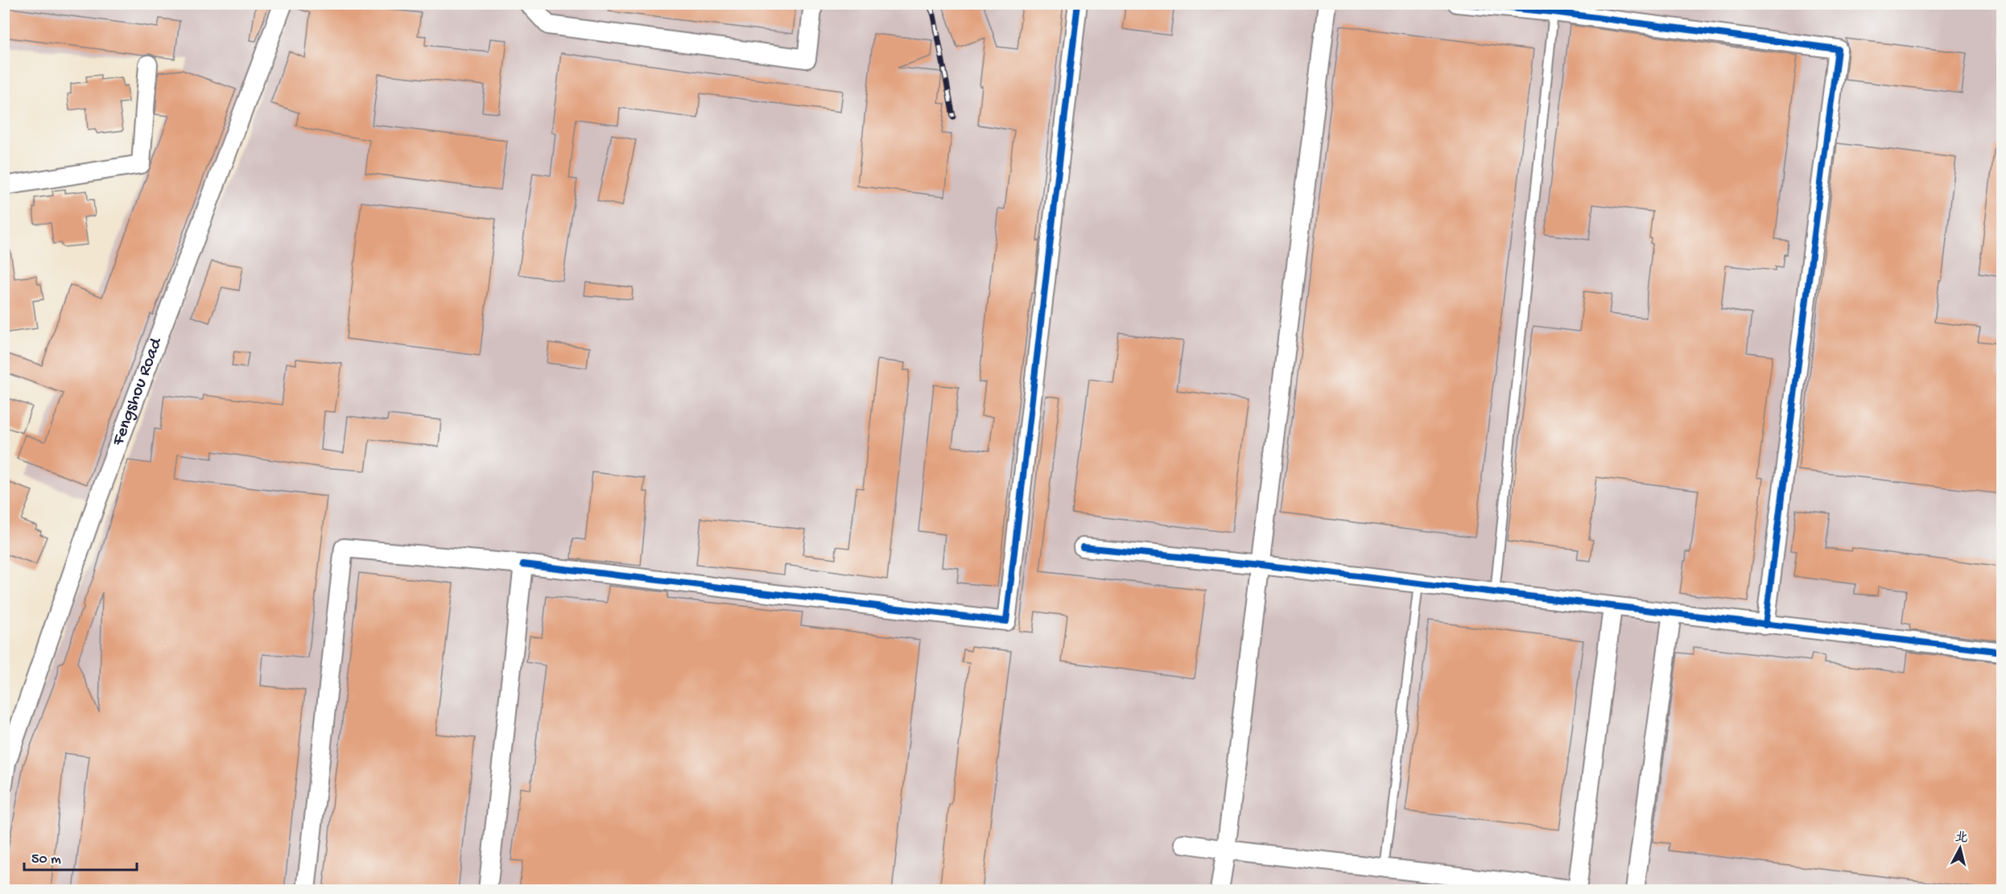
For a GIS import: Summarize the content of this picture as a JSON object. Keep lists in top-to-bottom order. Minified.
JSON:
{"streets":{"street":["Fengshou Road"]},"scale_bar":"50 m","north":"top"}
